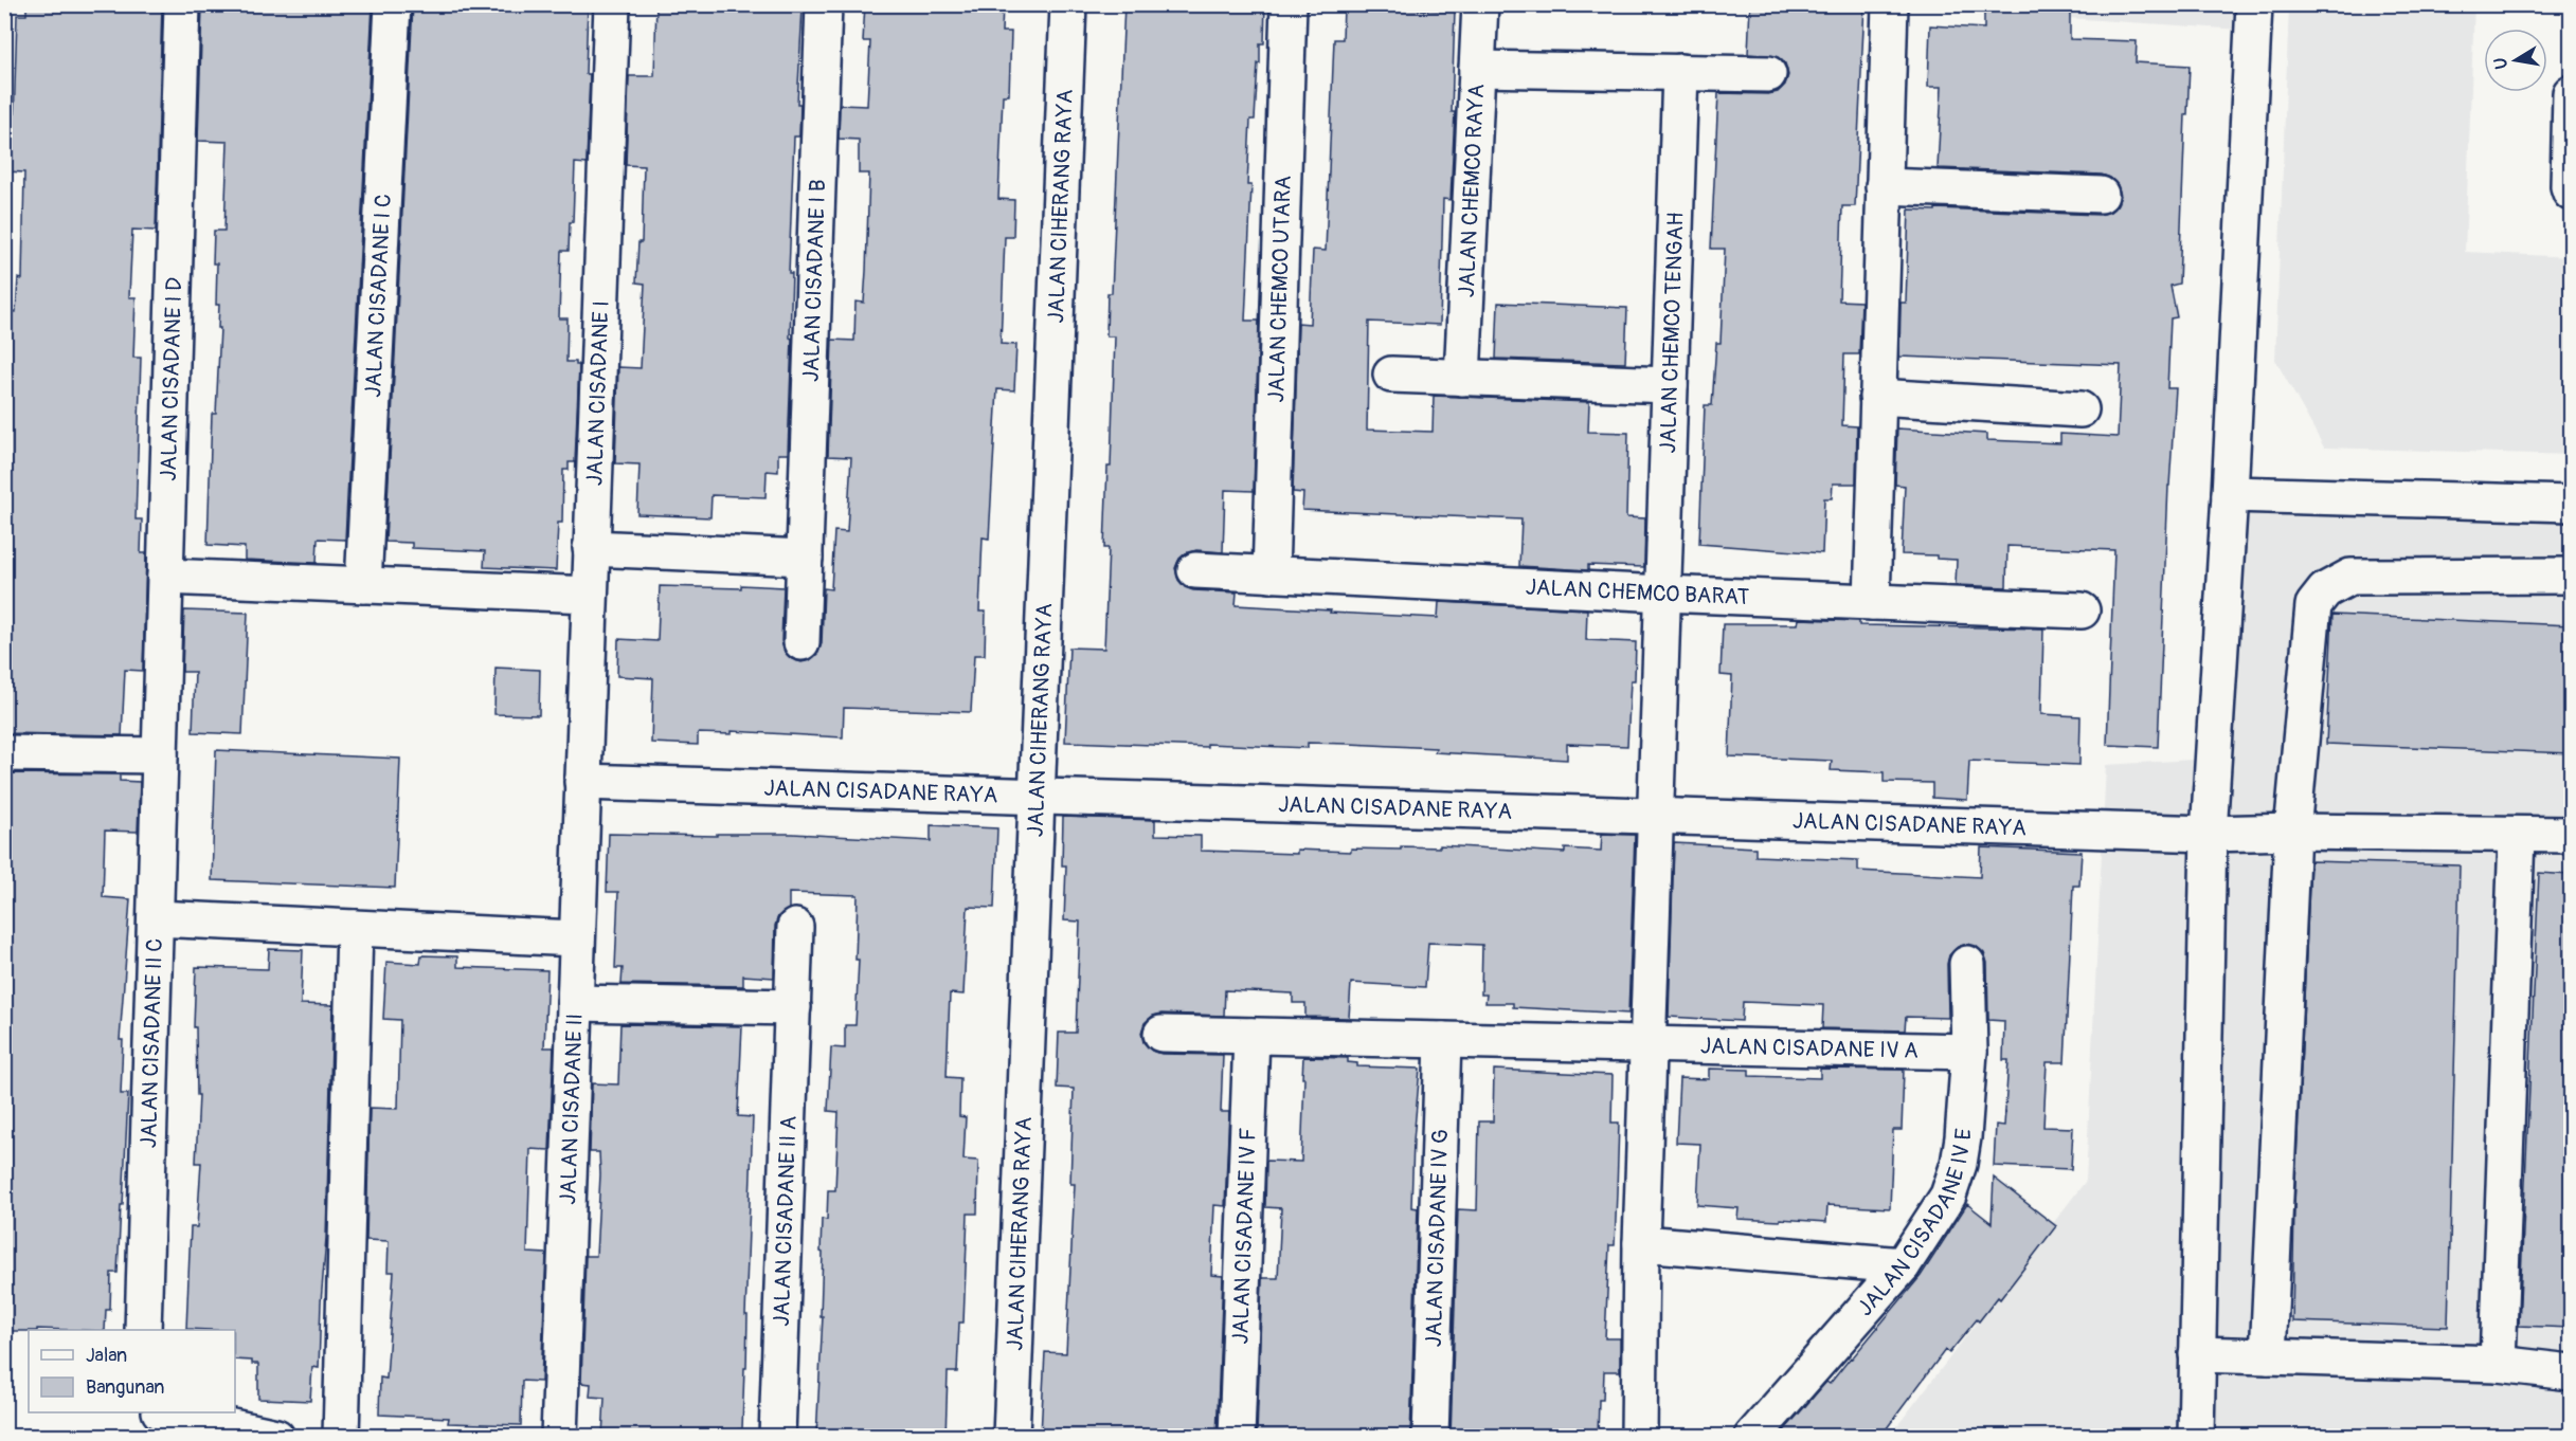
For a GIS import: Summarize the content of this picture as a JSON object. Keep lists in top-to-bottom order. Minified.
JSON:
{"streets":{"street":["JALAN CHEMCO RAYA","JALAN CIHERANG RAYA","JALAN CISADANE I B","JALAN CHEMCO UTARA","JALAN CISADANE I C","JALAN CHEMCO TENGAH","JALAN CISADANE I D","JALAN CISADANE I","JALAN CHEMCO BARAT","JALAN CISADANE RAYA","JALAN CISADANE II C","JALAN CISADANE IV A","JALAN CISADANE II","JALAN CISADANE IV E","JALAN CISADANE II A","JALAN CISADANE IV F","JALAN CISADANE IV G"]},"crossings":[["JALAN CIHERANG RAYA","JALAN CISADANE RAYA"],["JALAN CHEMCO UTARA","JALAN CHEMCO BARAT"],["JALAN CHEMCO TENGAH","JALAN CHEMCO BARAT"],["JALAN CHEMCO TENGAH","JALAN CISADANE RAYA"],["JALAN CHEMCO TENGAH","JALAN CISADANE IV A"],["JALAN CISADANE I D","JALAN CISADANE II C"],["JALAN CISADANE I","JALAN CISADANE RAYA"],["JALAN CISADANE I","JALAN CISADANE II"],["JALAN CISADANE RAYA","JALAN CISADANE II"],["JALAN CISADANE IV A","JALAN CISADANE IV E"],["JALAN CISADANE IV A","JALAN CISADANE IV F"],["JALAN CISADANE IV A","JALAN CISADANE IV G"]],"legend":["Jalan","Bangunan"],"north":"left"}
